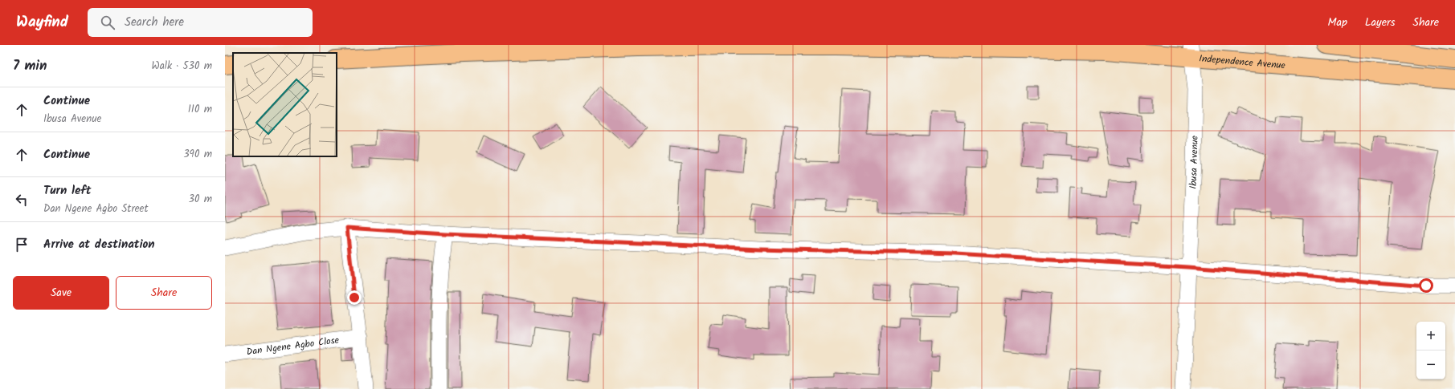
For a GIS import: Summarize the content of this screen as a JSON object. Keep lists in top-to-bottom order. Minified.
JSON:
{"streets":{"main road":["Independence Avenue"],"street":["Ibusa Avenue","Dan Ngene Agbo Close"]},"crossings":[["Independence Avenue","Ibusa Avenue"]],"page":{"header":"Wayfind","search":"Search here","nav":["Map","Layers","Share"],"heading":["7 min","Walk · 530 m"],"list":[["Continue","Ibusa Avenue","110 m"],["Continue","390 m"],["Turn left","Dan Ngene Agbo Street","30 m"],"Arrive at destination"],"buttons":["Save","Share"],"map_buttons":["+","−"]}}
